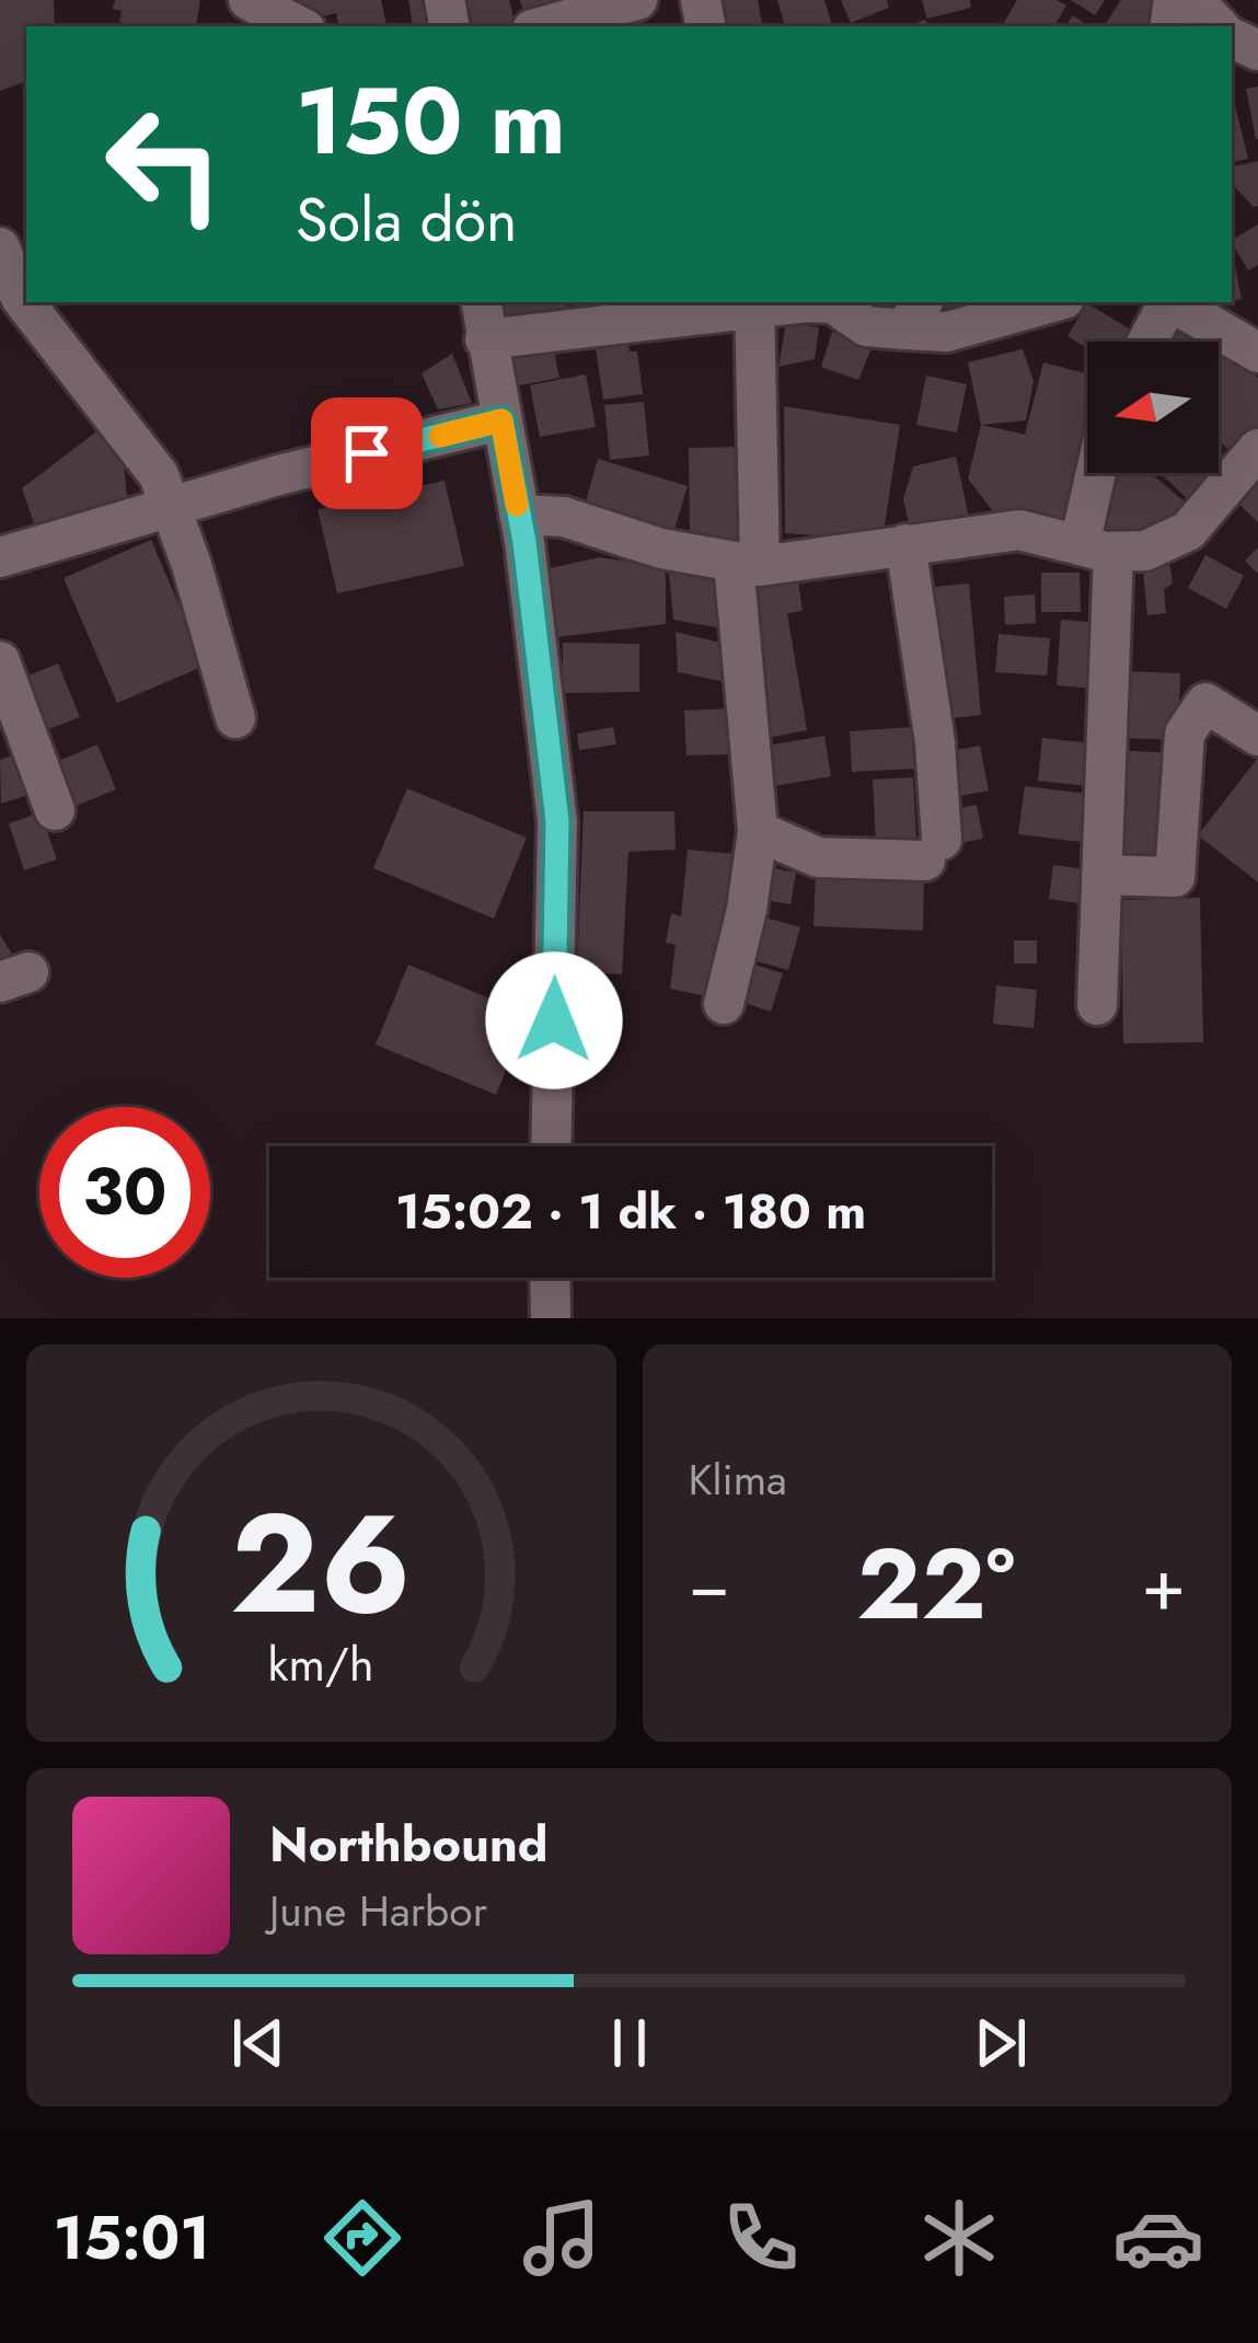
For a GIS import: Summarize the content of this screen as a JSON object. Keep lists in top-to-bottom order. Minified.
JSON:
{"north":"left","page":{"turn":["150 m","Sola dön"],"limit":"30","trip":"15:02 · 1 dk · 180 m","tile":"Klima","heat":["−","22°","+"],"song":["Northbound","June Harbor"],"tabs":"15:01","gauge":["26","km/h"]}}
